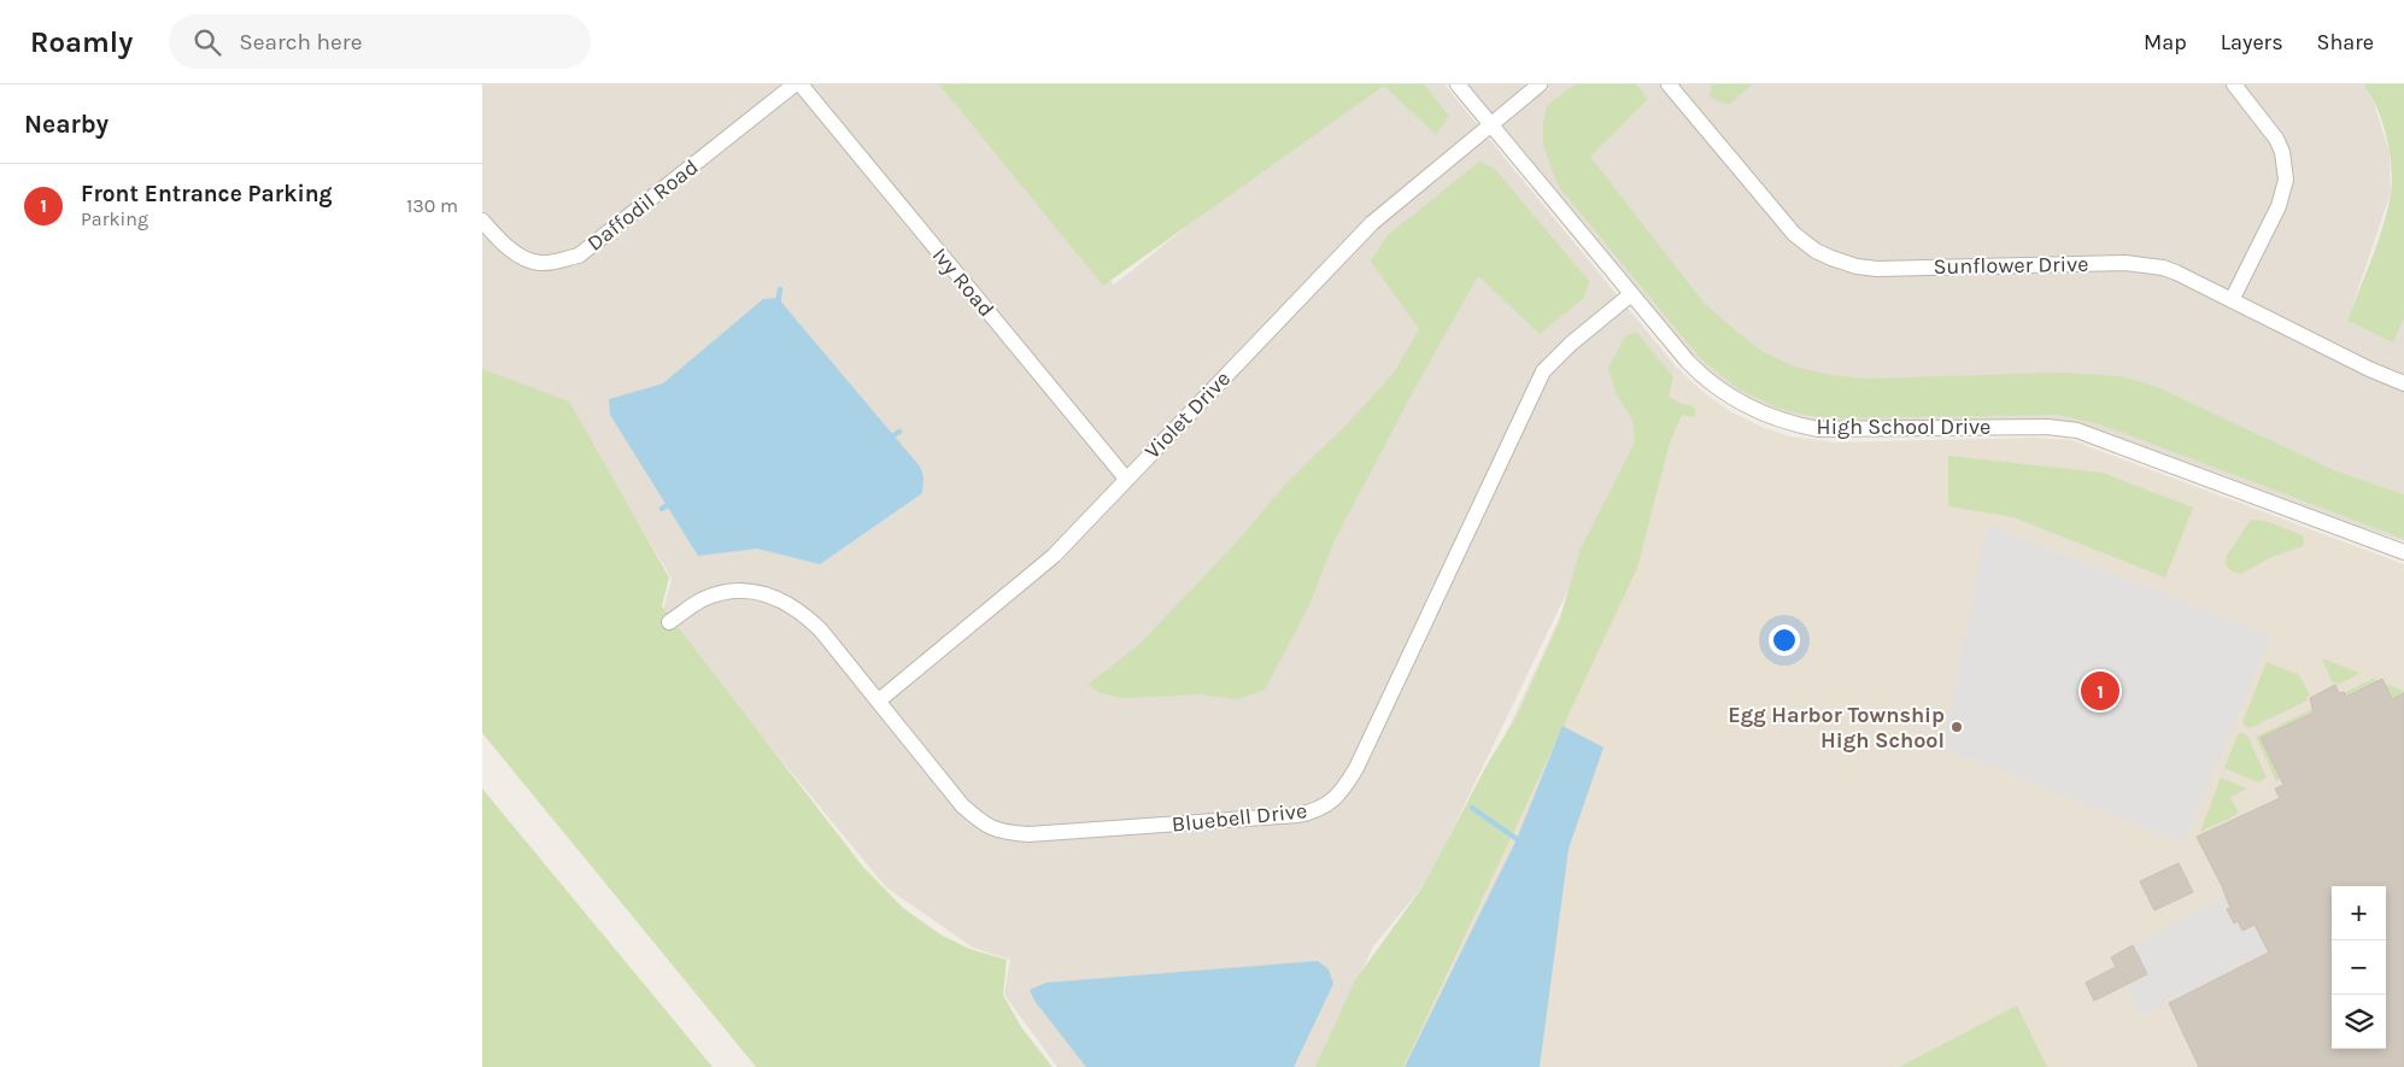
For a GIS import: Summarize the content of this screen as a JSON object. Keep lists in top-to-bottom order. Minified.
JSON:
{"streets":{"street":["Daffodil Road","Sunflower Drive","Ivy Road","Violet Drive","High School Drive","Bluebell Drive"]},"crossings":[["Ivy Road","Violet Drive"],["Violet Drive","High School Drive"],["Violet Drive","Bluebell Drive"],["High School Drive","Bluebell Drive"]],"places":["Egg Harbor Township High School"],"page":{"header":"Roamly","search":"Search here","nav":["Map","Layers","Share"],"heading":"Nearby","list":[{"mark":"1","name":"Front Entrance Parking","note":"Parking","value":"130 m"}],"pins":"1","map_buttons":["+","−"]}}
